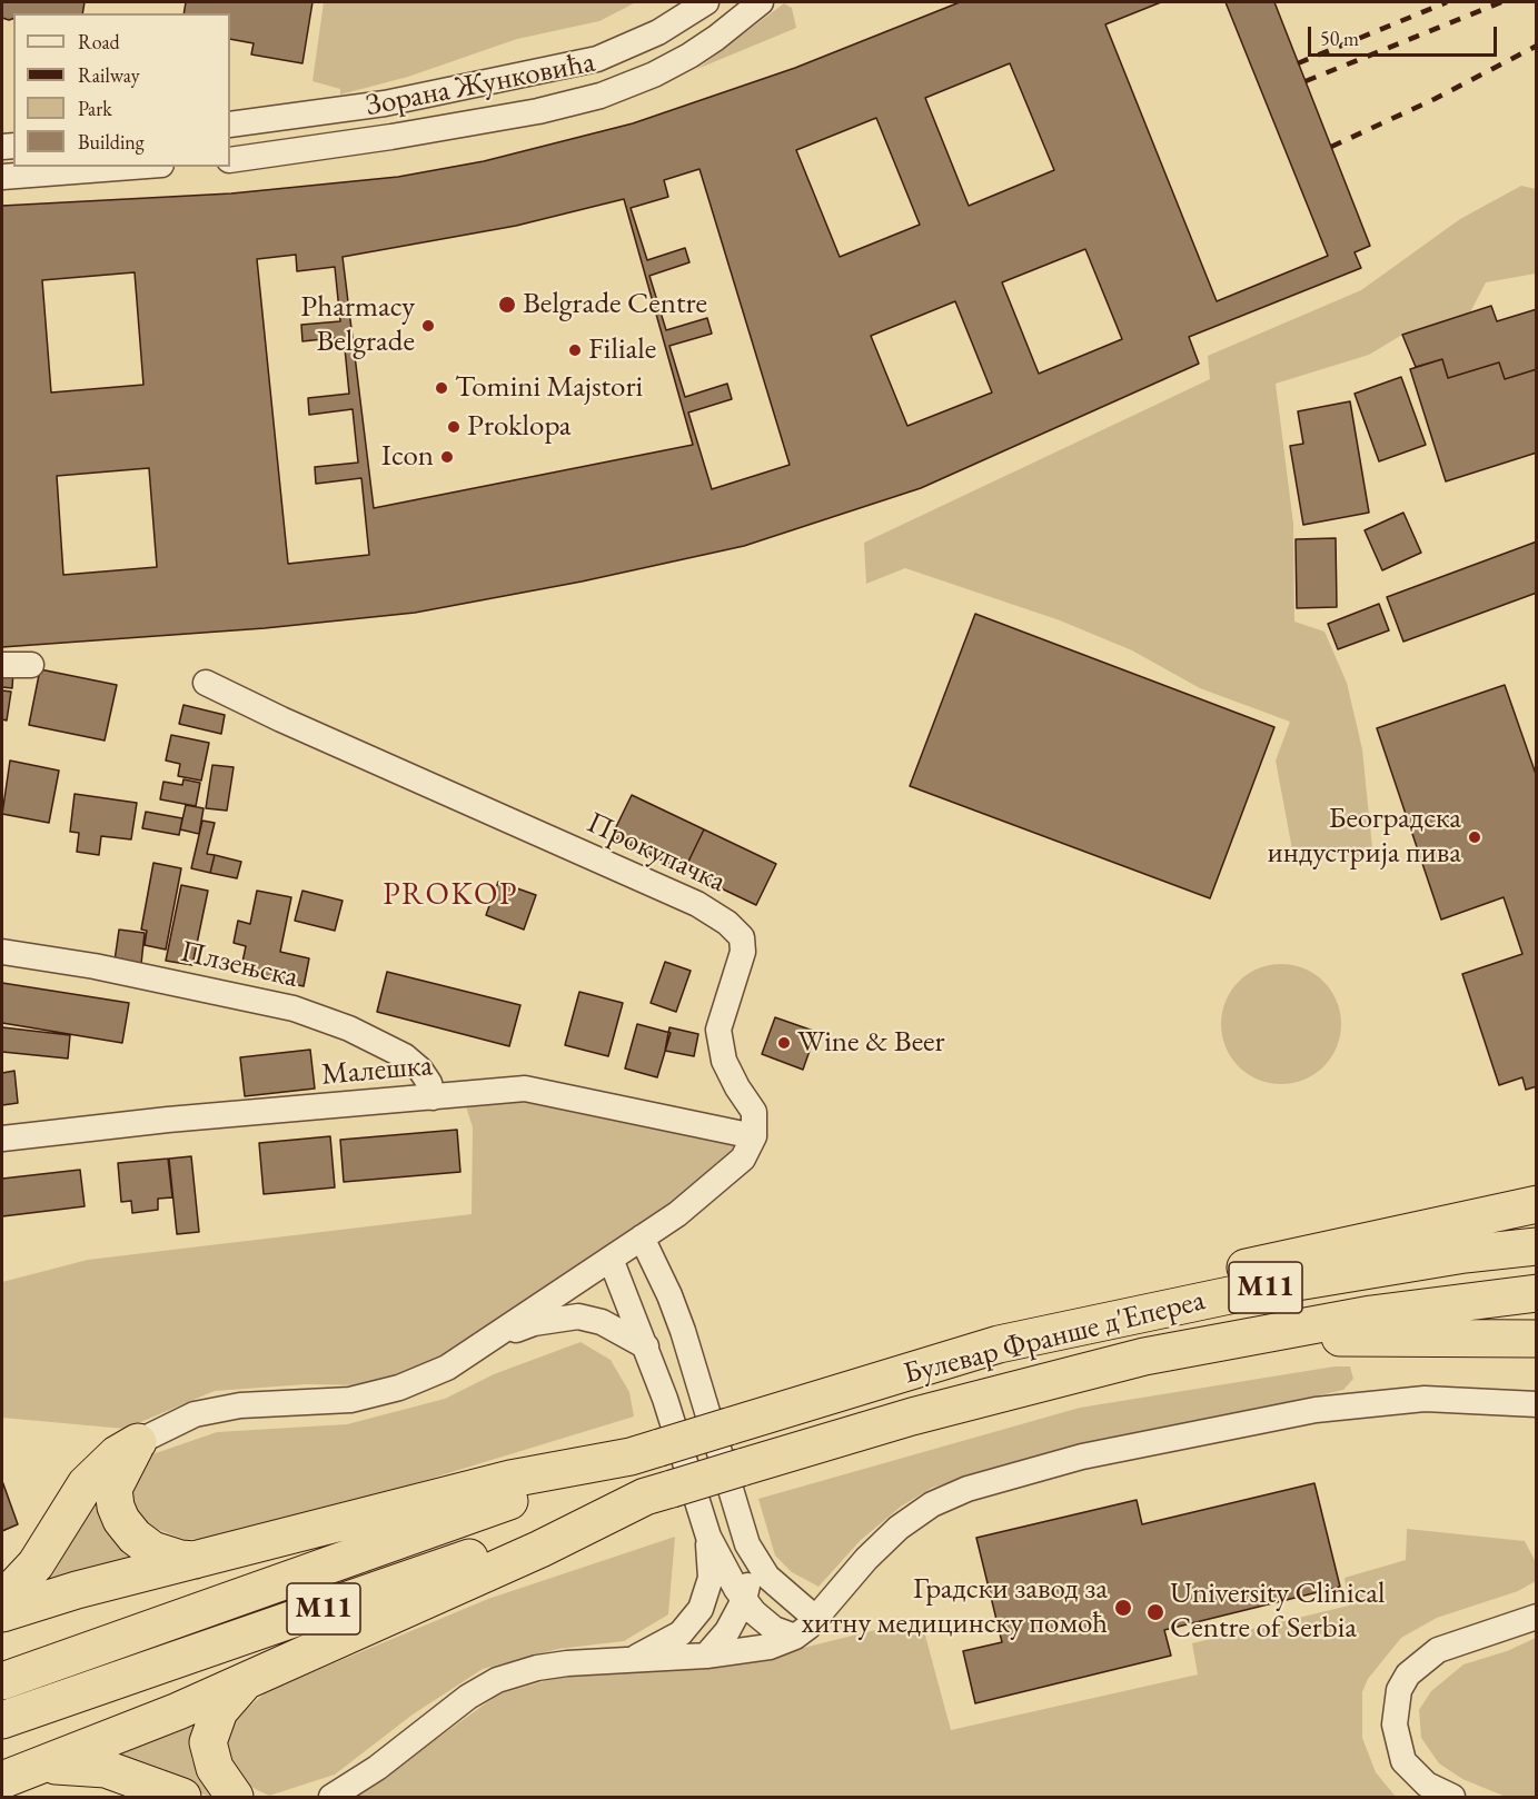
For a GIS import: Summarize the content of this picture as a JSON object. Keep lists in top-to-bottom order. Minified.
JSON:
{"streets":{"highway":["M11","Булевар Франше д'Епереа"],"street":["Зорана Жунковића","Прокупачка","Плзењска","Малешка"]},"crossings":[["Прокупачка","Малешка"],["Плзењска","Малешка"]],"districts":["PROKOP"],"places":["Belgrade Centre","Pharmacy Belgrade","Filiale","Tomini Majstori","Proklopa","Icon","Београдска индустрија пива","Wine & Beer","Градски завод за хитну медицинску помоћ","University Clinical Centre of Serbia"],"legend":["Road","Railway","Park","Building"],"scale_bar":"50 m"}
